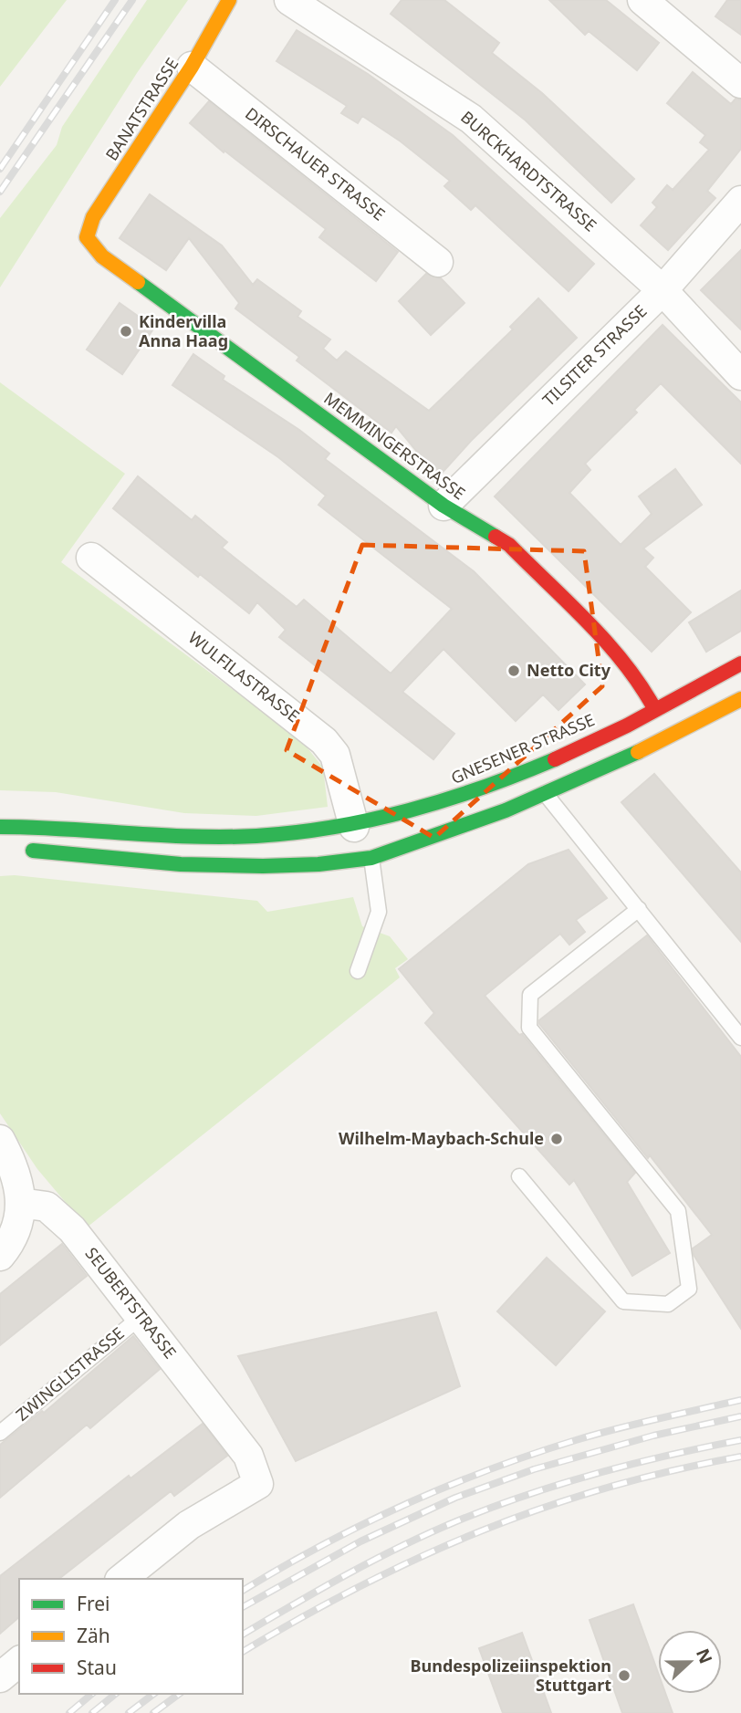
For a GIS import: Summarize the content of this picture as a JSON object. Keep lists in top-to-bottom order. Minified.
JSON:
{"streets":{"main road":["BANATSTRASSE","MEMMINGERSTRASSE","GNESENER STRASSE"],"street":["DIRSCHAUER STRASSE","BURCKHARDTSTRASSE","TILSITER STRASSE","WULFILASTRASSE","SEUBERTSTRASSE"],"lane":["ZWINGLISTRASSE"]},"crossings":[["BANATSTRASSE","DIRSCHAUER STRASSE"],["BANATSTRASSE","MEMMINGERSTRASSE"],["BURCKHARDTSTRASSE","TILSITER STRASSE"],["TILSITER STRASSE","MEMMINGERSTRASSE"],["MEMMINGERSTRASSE","GNESENER STRASSE"],["WULFILASTRASSE","GNESENER STRASSE"],["SEUBERTSTRASSE","ZWINGLISTRASSE"]],"places":["Kindervilla Anna Haag","Netto City","Wilhelm-Maybach-Schule","Bundespolizeiinspektion Stuttgart"],"legend":["Frei","Zäh","Stau"],"north":"right"}
